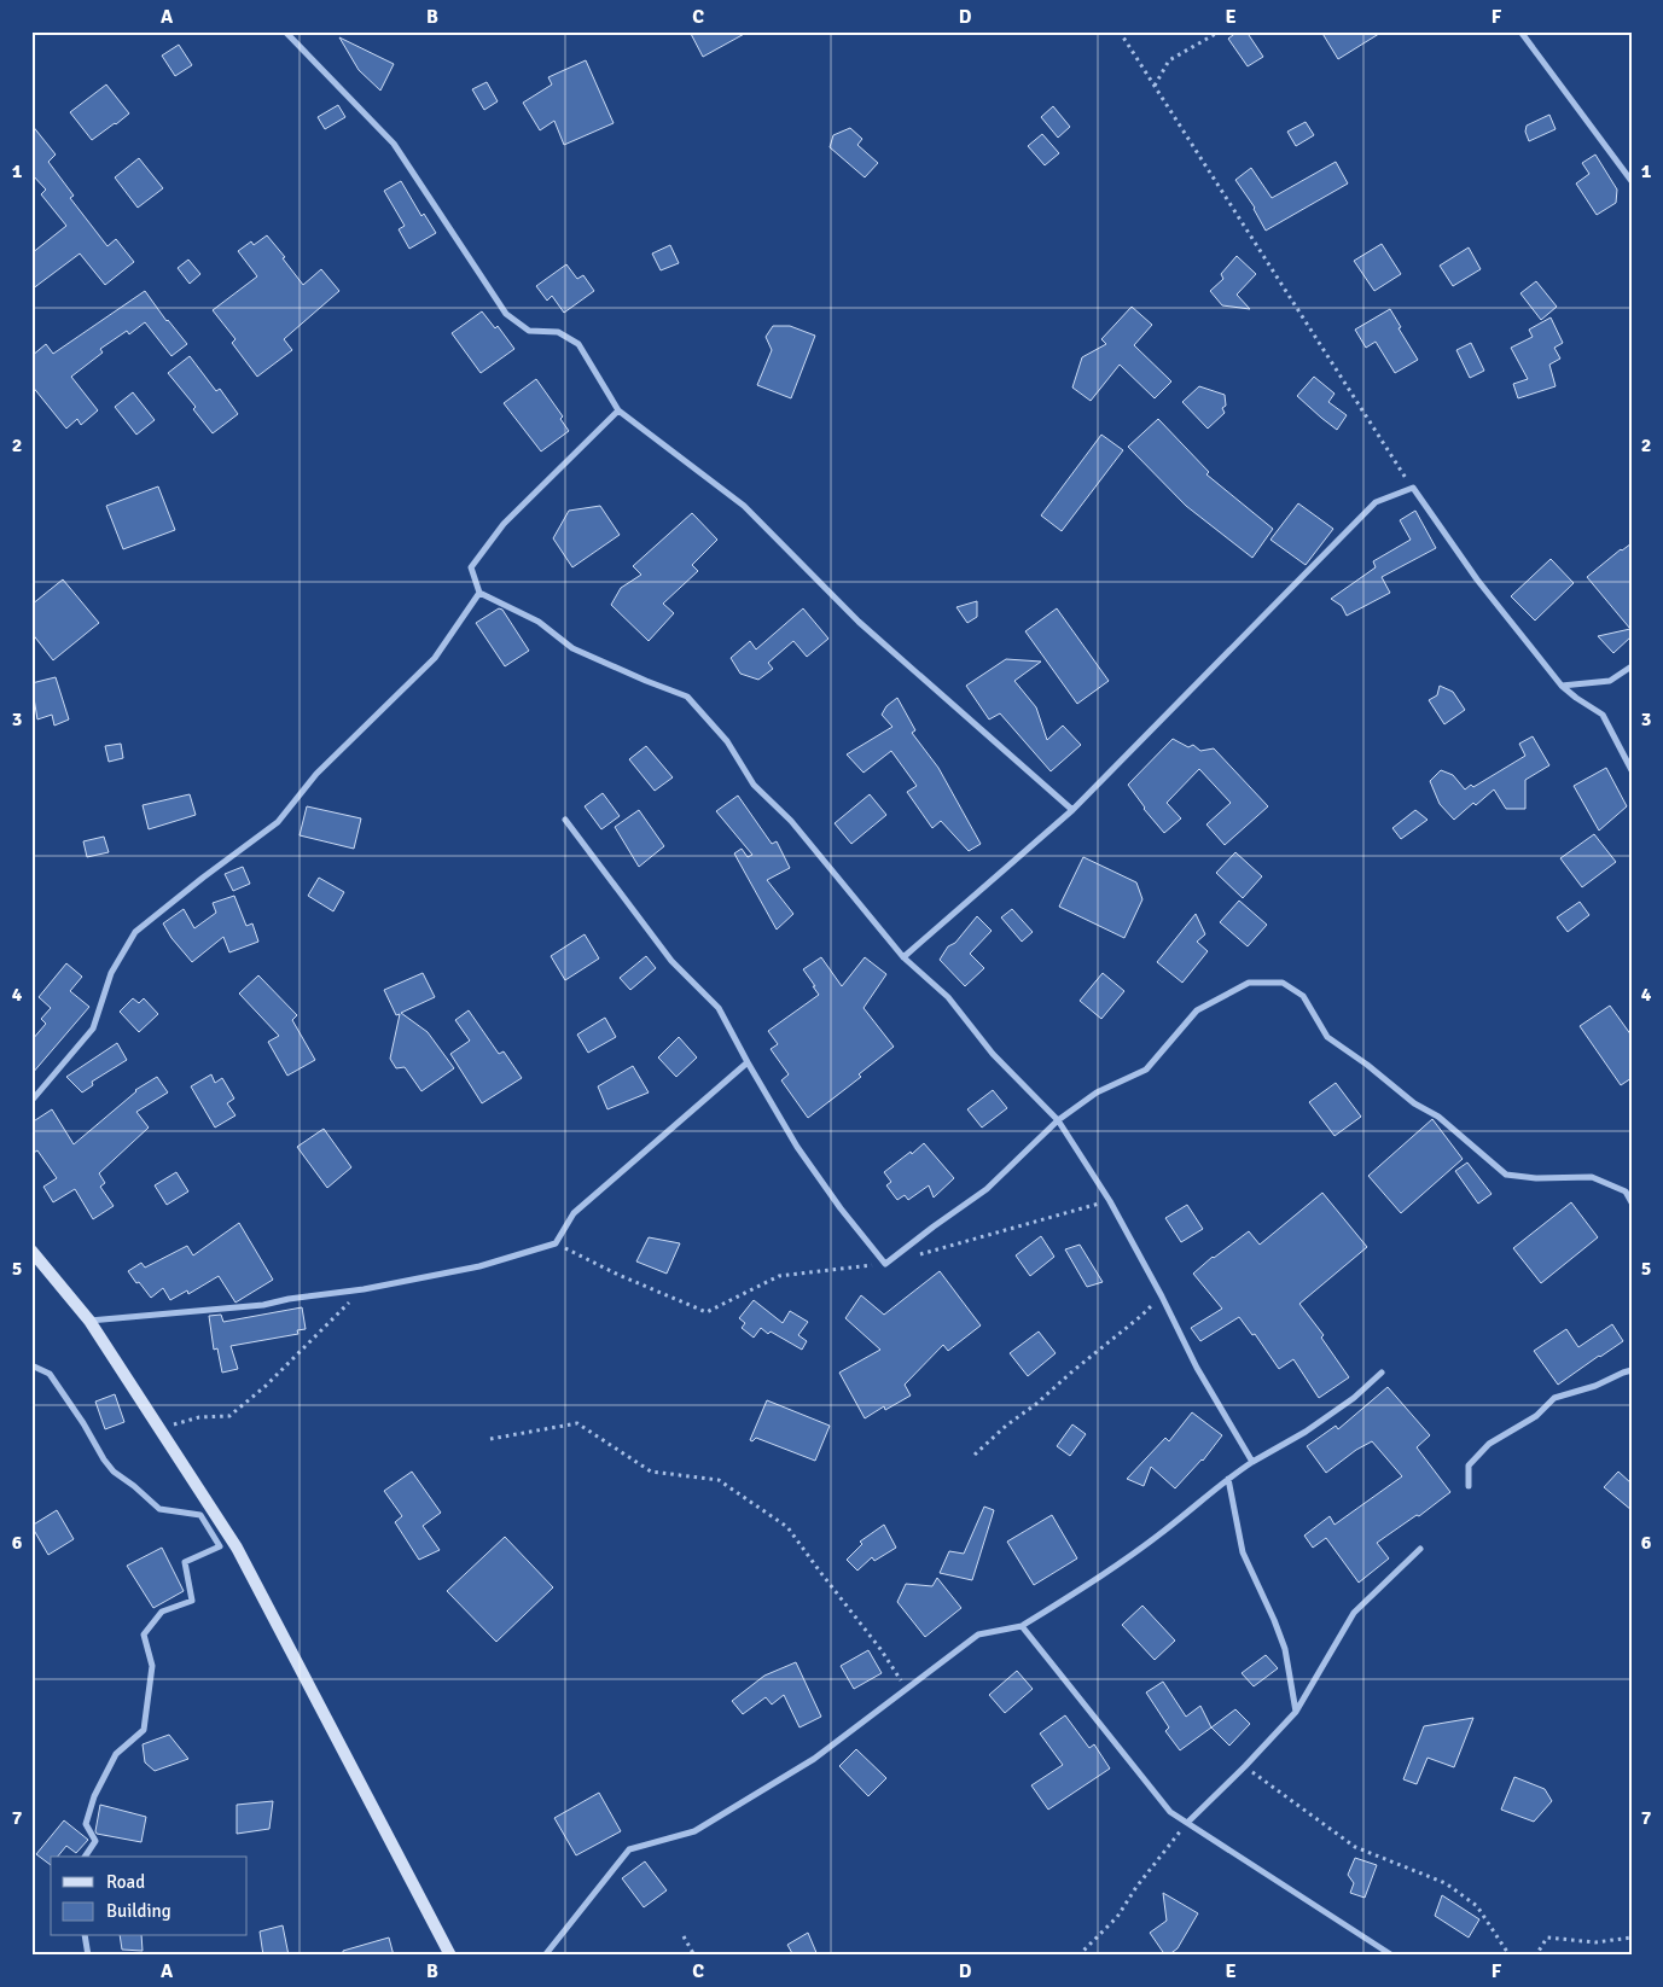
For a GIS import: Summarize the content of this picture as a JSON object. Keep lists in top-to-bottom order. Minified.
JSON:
{"legend":["Road","Building"],"grid":{"columns":["A","B","C","D","E","F"],"rows":["1","2","3","4","5","6","7"]}}
